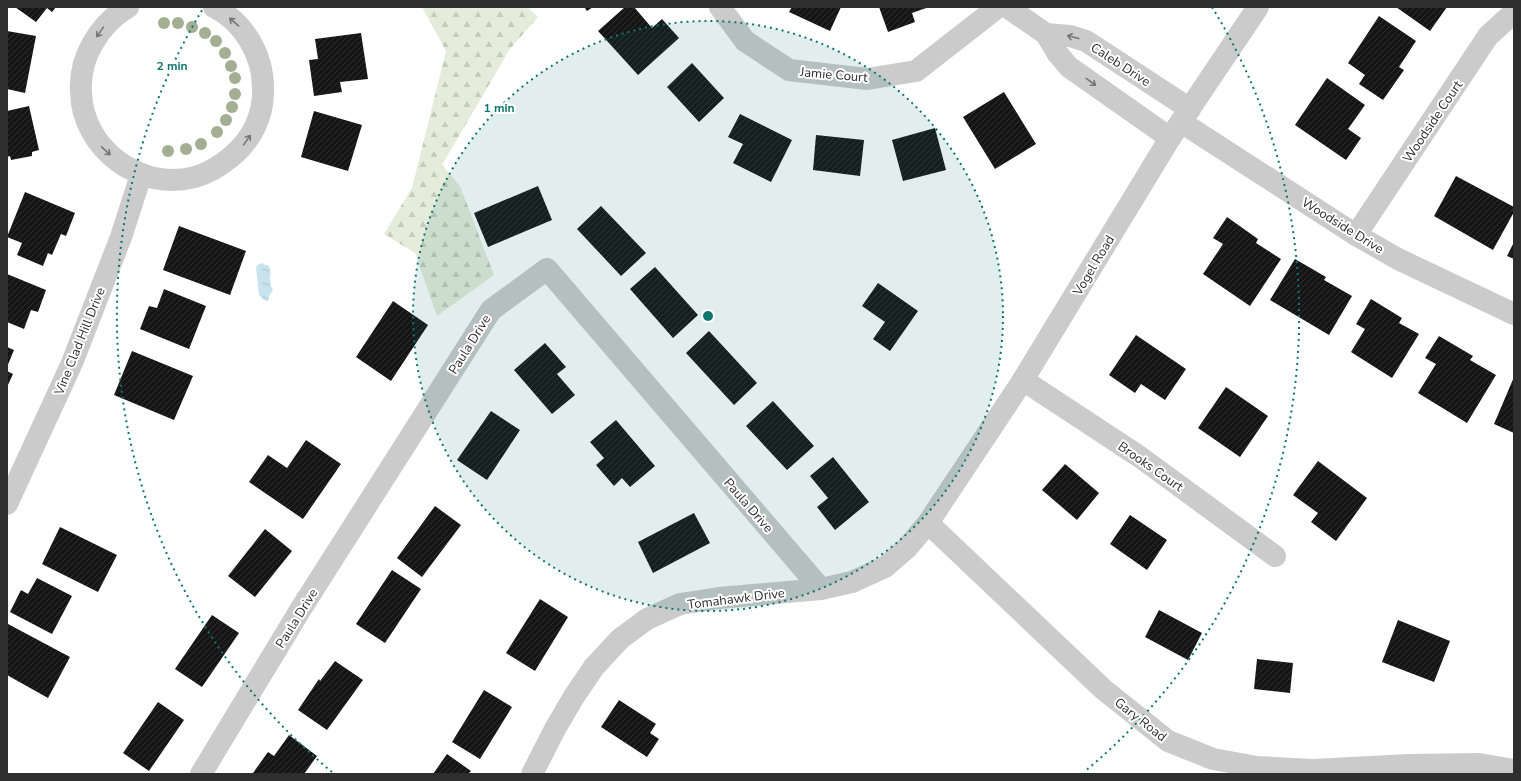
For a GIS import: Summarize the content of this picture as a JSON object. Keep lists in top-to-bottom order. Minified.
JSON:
{"streets":{"street":["Caleb Drive","Jamie Court","Woodside Court","Woodside Drive","Vogel Road","Vine Clad Hill Drive","Paula Drive","Brooks Court","Tomahawk Drive","Gary Road"]},"crossings":[["Caleb Drive","Woodside Drive"],["Caleb Drive","Vogel Road"],["Woodside Court","Woodside Drive"],["Woodside Drive","Vogel Road"],["Vogel Road","Brooks Court"],["Vogel Road","Tomahawk Drive"],["Vogel Road","Gary Road"],["Paula Drive","Tomahawk Drive"],["Tomahawk Drive","Gary Road"]],"rings":["2 min","1 min"]}
